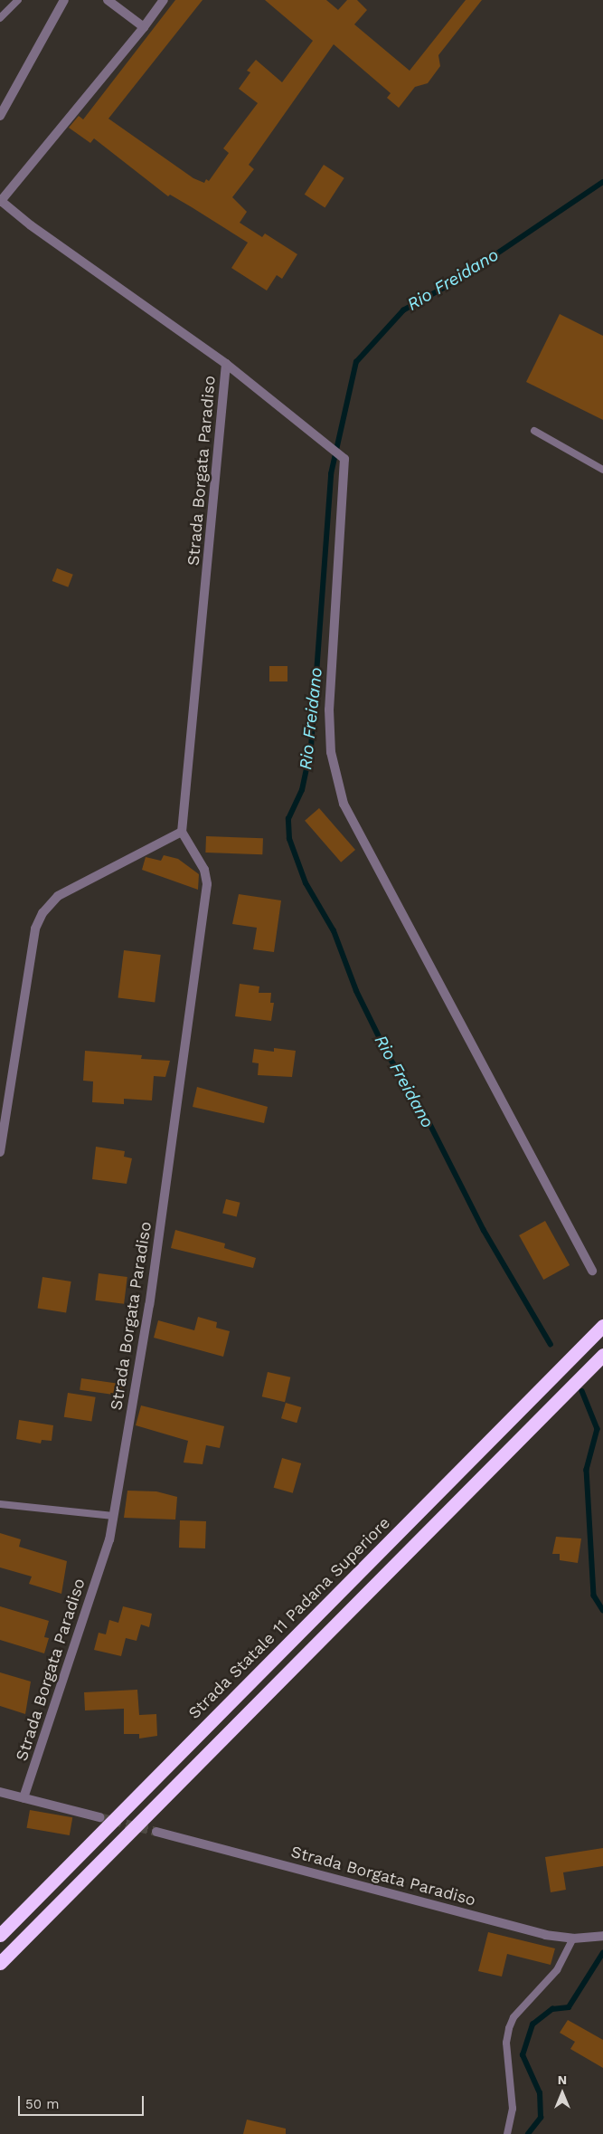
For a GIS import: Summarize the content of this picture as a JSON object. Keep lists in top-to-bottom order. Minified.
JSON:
{"streets":{"highway":["Strada Statale 11 Padana Superiore"],"street":["Strada Borgata Paradiso"]},"water":["Rio Freidano"],"scale_bar":"50 m","north":"top"}
